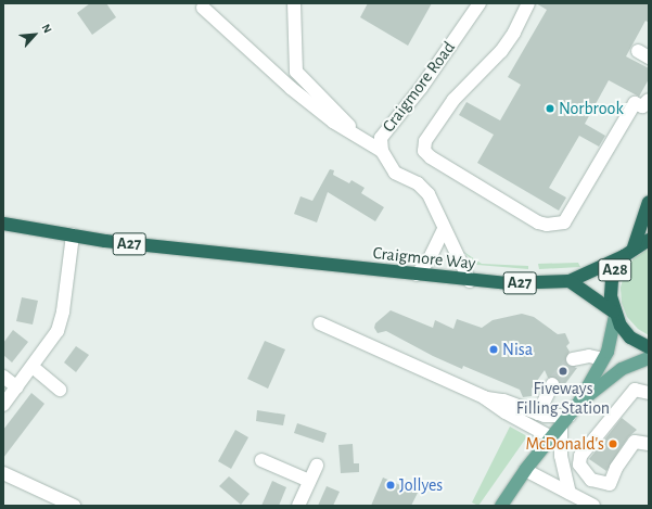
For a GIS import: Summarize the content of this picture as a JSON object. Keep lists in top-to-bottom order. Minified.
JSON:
{"streets":{"highway":["A27","Craigmore Way","A28"],"street":["Craigmore Road"]},"crossings":[["Craigmore Road","Craigmore Way"],["A27","Craigmore Way"],["Craigmore Way","A28"]],"places":["Norbrook","Nisa","Fiveways Filling Station","McDonald's","Jollyes"],"north":"top right"}
